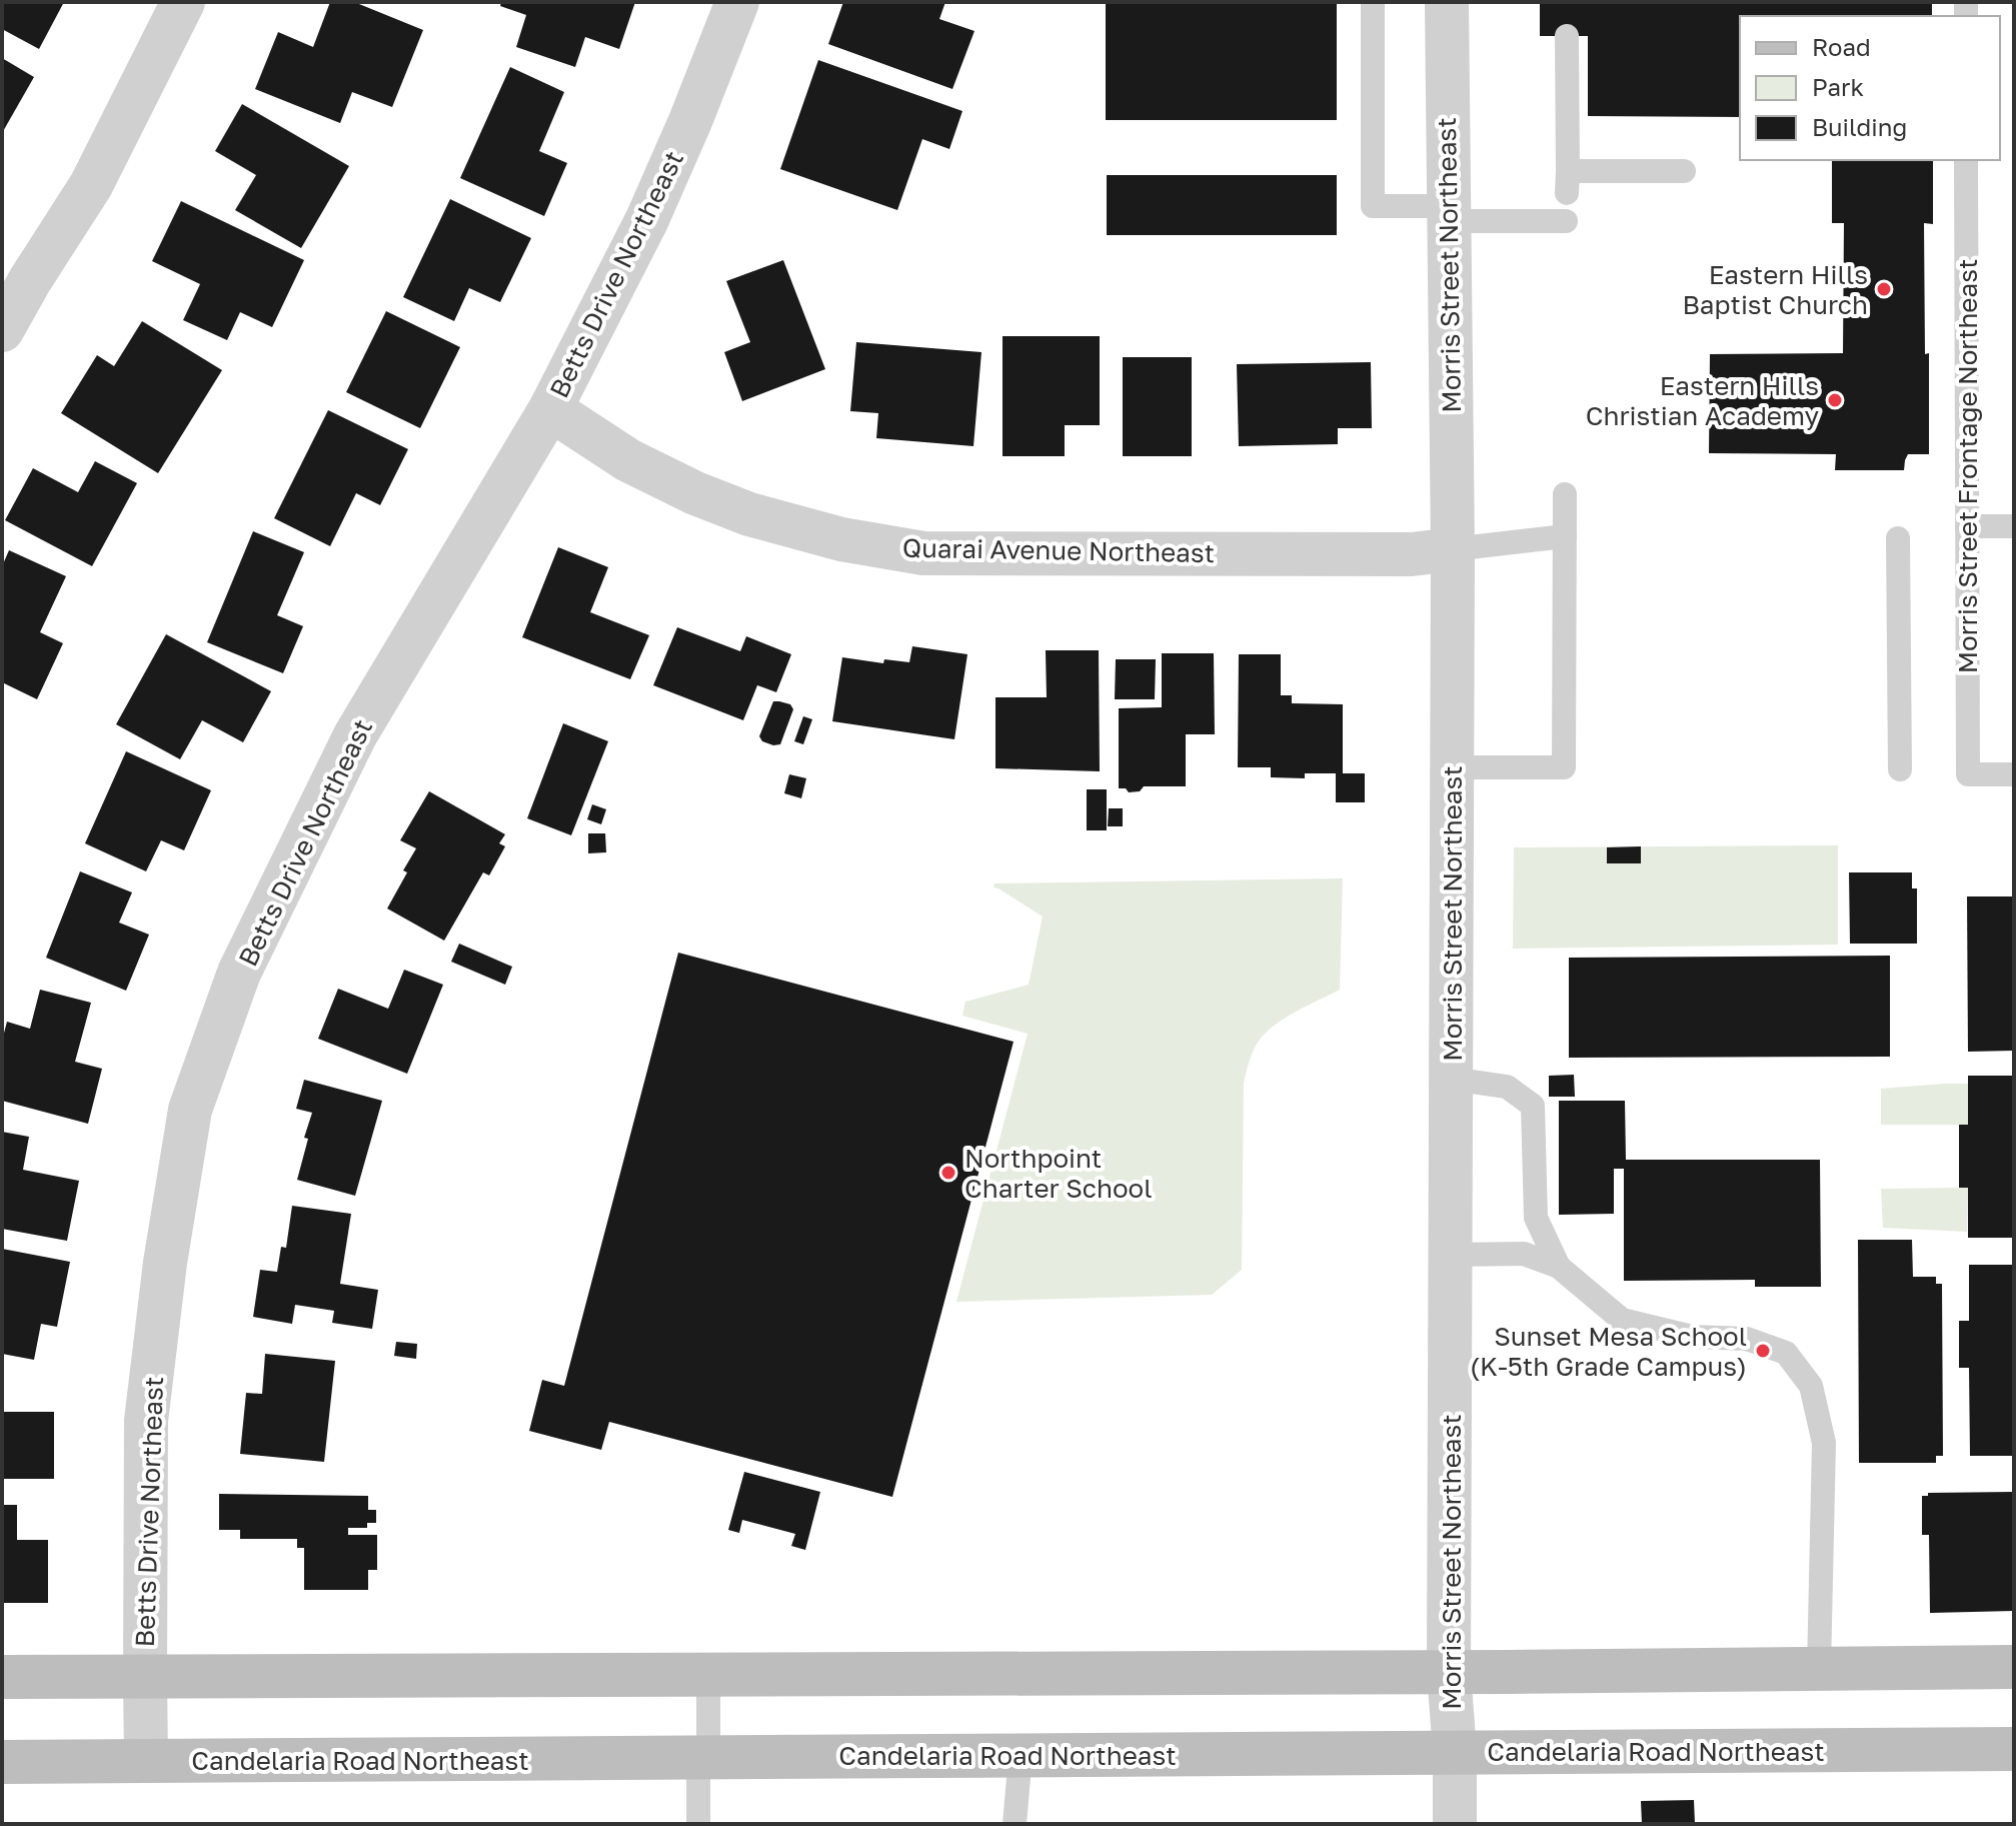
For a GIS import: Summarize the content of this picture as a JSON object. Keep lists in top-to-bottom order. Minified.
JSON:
{"streets":{"main road":["Candelaria Road Northeast"],"street":["Morris Street Northeast","Betts Drive Northeast","Quarai Avenue Northeast"],"lane":["Morris Street Frontage Northeast"]},"crossings":[["Morris Street Northeast","Quarai Avenue Northeast"],["Morris Street Northeast","Candelaria Road Northeast"],["Betts Drive Northeast","Quarai Avenue Northeast"],["Betts Drive Northeast","Candelaria Road Northeast"]],"places":["Eastern Hills Baptist Church","Eastern Hills Christian Academy","Northpoint Charter School","Sunset Mesa School (K-5th Grade Campus)"],"legend":["Road","Park","Building"]}
